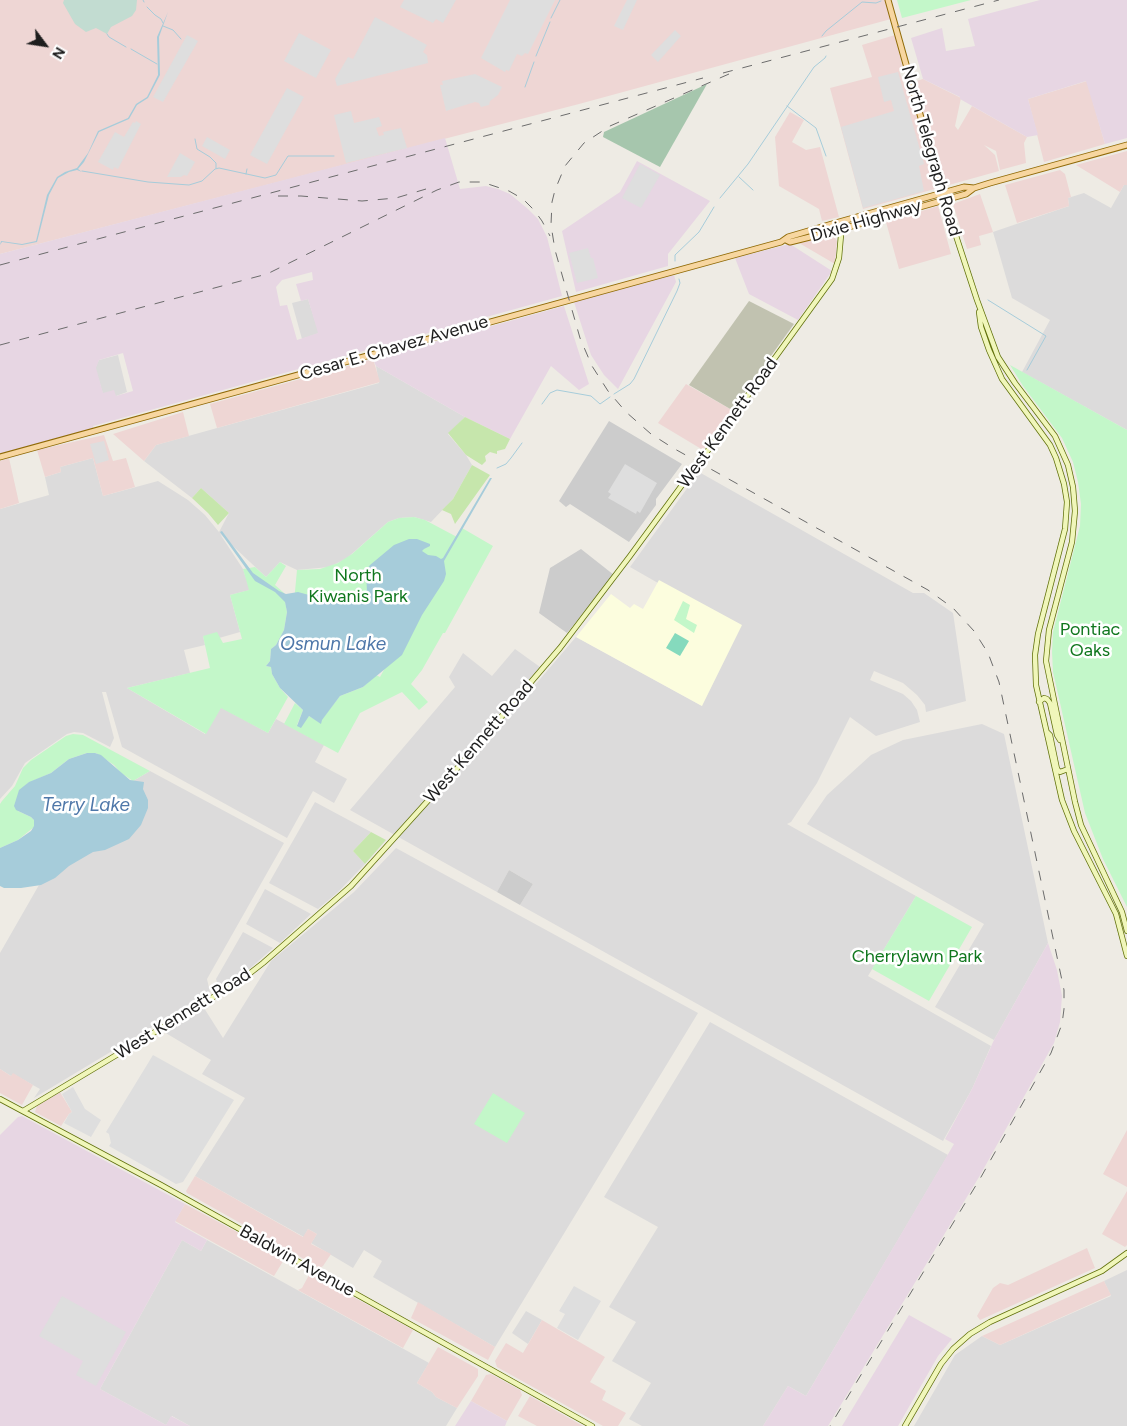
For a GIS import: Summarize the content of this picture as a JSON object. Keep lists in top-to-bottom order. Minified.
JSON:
{"streets":{"main road":["North Telegraph Road","Dixie Highway","Cesar E. Chavez Avenue"],"street":["West Kennett Road","Baldwin Avenue"]},"crossings":[["North Telegraph Road","Dixie Highway"],["Dixie Highway","Cesar E. Chavez Avenue"],["Dixie Highway","West Kennett Road"],["West Kennett Road","Baldwin Avenue"]],"water":["Osmun Lake","Terry Lake"],"parks":["North Kiwanis Park","Pontiac Oaks","Cherrylawn Park"],"north":"bottom right"}
